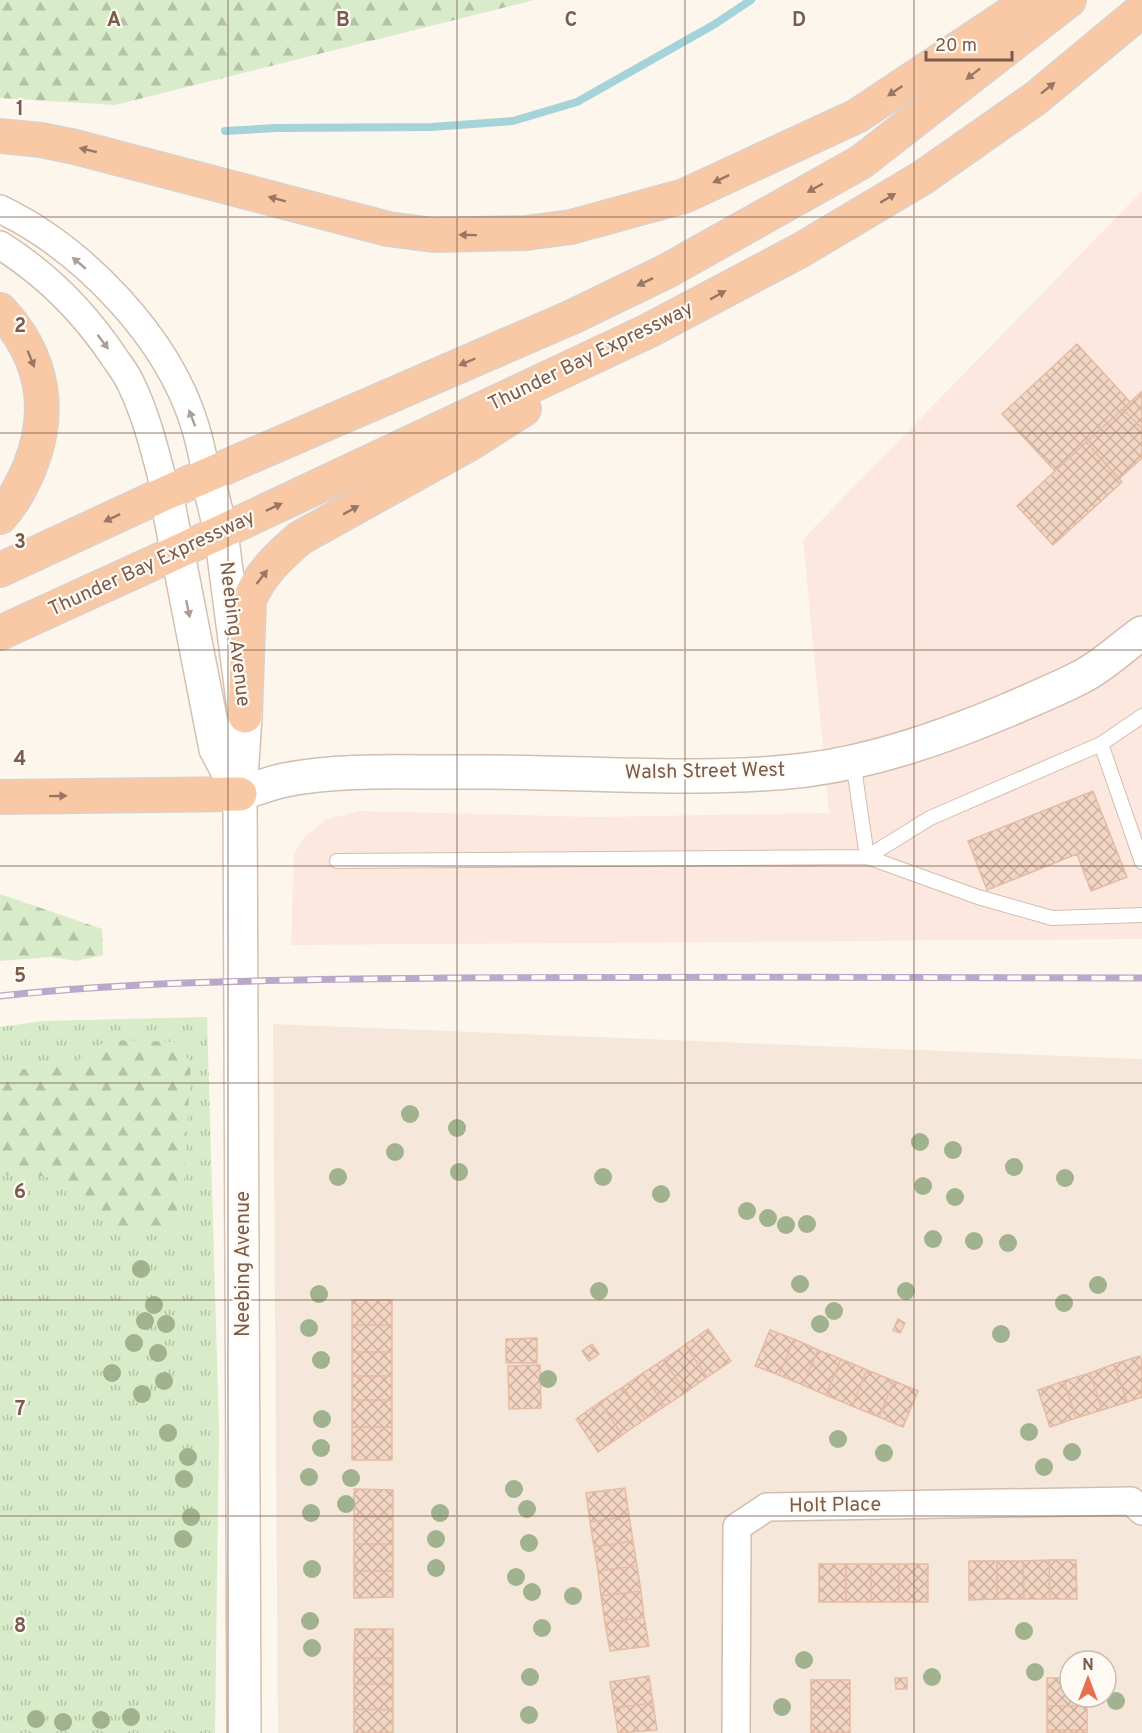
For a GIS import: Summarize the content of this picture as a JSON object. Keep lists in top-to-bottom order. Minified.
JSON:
{"streets":{"highway":["Thunder Bay Expressway"],"main road":["Neebing Avenue","Walsh Street West"],"street":["Holt Place"]},"crossings":[["Thunder Bay Expressway","Neebing Avenue"],["Neebing Avenue","Walsh Street West"]],"scale_bar":"20 m","north":"top","grid":{"columns":["A","B","C","D"],"rows":["1","2","3","4","5","6","7","8"]}}
